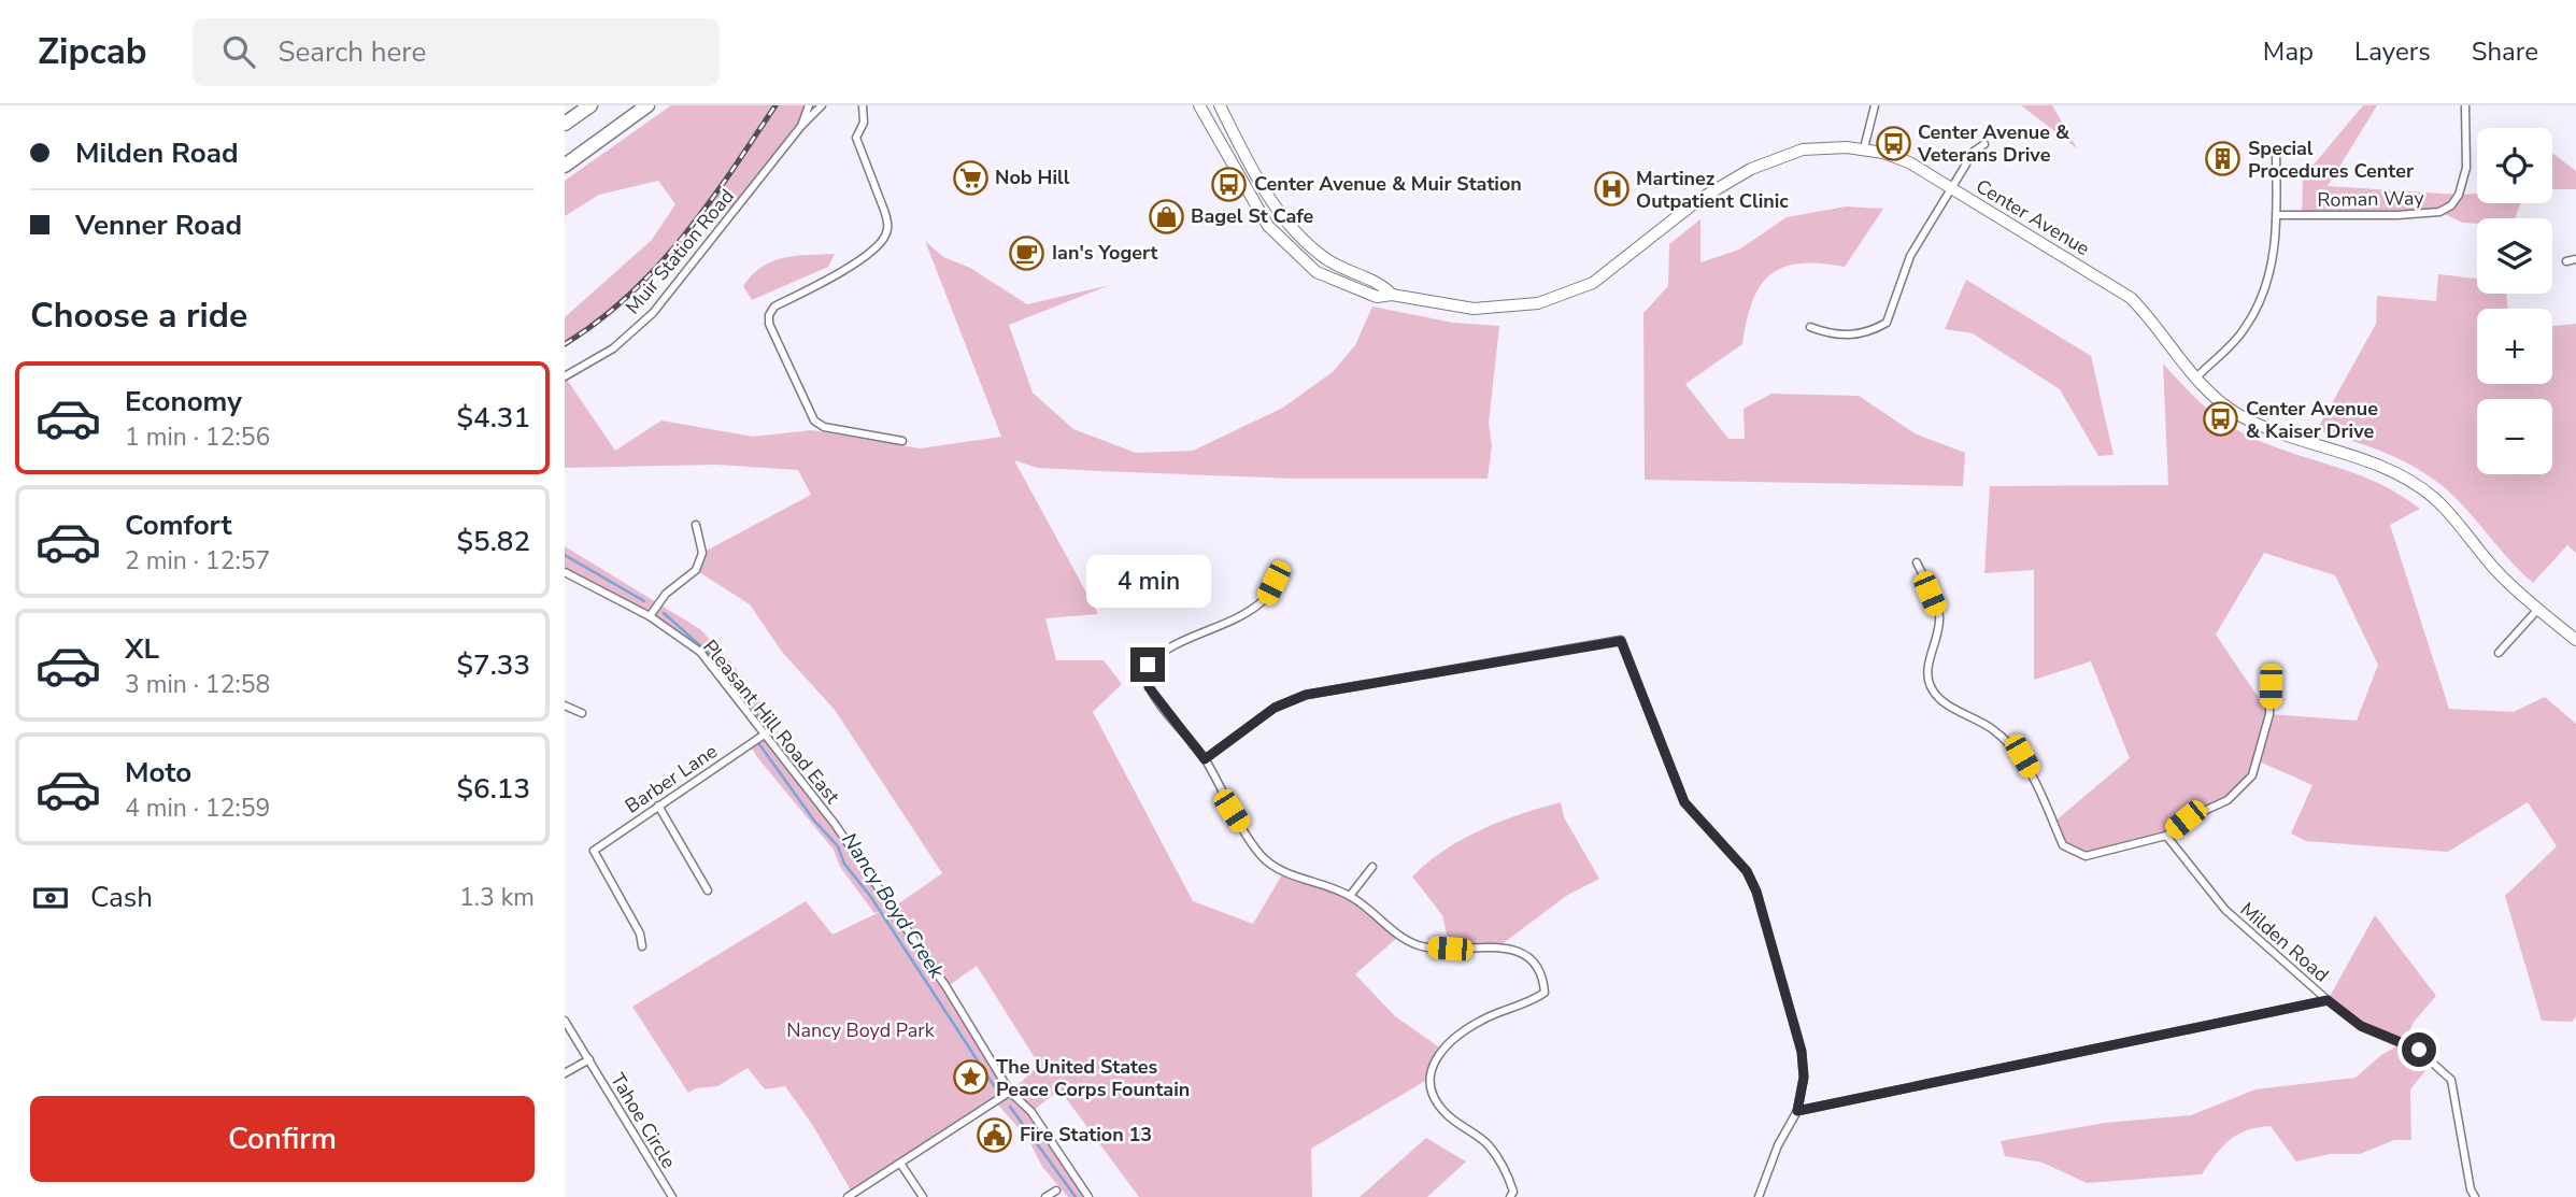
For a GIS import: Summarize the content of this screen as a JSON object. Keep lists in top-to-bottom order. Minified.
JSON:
{"streets":{"street":["Roman Way","Center Avenue","Muir Station Road","Pleasant Hill Road East","Barber Lane","Milden Road","Tahoe Circle"]},"crossings":[["Pleasant Hill Road East","Barber Lane"]],"water":["Nancy Boyd Creek"],"parks":["Nancy Boyd Park"],"places":{"bus stop":["Center Avenue & Veterans Drive","Center Avenue & Muir Station","Center Avenue & Kaiser Drive"],"building":["Special Procedures Center"],"supermarket":["Nob Hill"],"hospital":["Martinez Outpatient Clinic"],"shop":["Bagel St Cafe"],"cafe":["Ian's Yogert"],"place":["The United States Peace Corps Fountain"],"public building":["Fire Station 13"]},"page":{"header":"Zipcab","search":"Search here","nav":["Map","Layers","Share"],"banner":["Milden Road","Venner Road"],"map_buttons":["+","−"],"heading":"Choose a ride","list":[{"name":"Economy","note":"1 min · 12:56","value":"$4.31"},{"name":"Comfort","note":"2 min · 12:57","value":"$5.82"},{"name":"XL","note":"3 min · 12:58","value":"$7.33"},{"name":"Moto","note":"4 min · 12:59","value":"$6.13"}],"bubble":"4 min","pay":["Cash","1.3 km"],"buttons":"Confirm"}}
